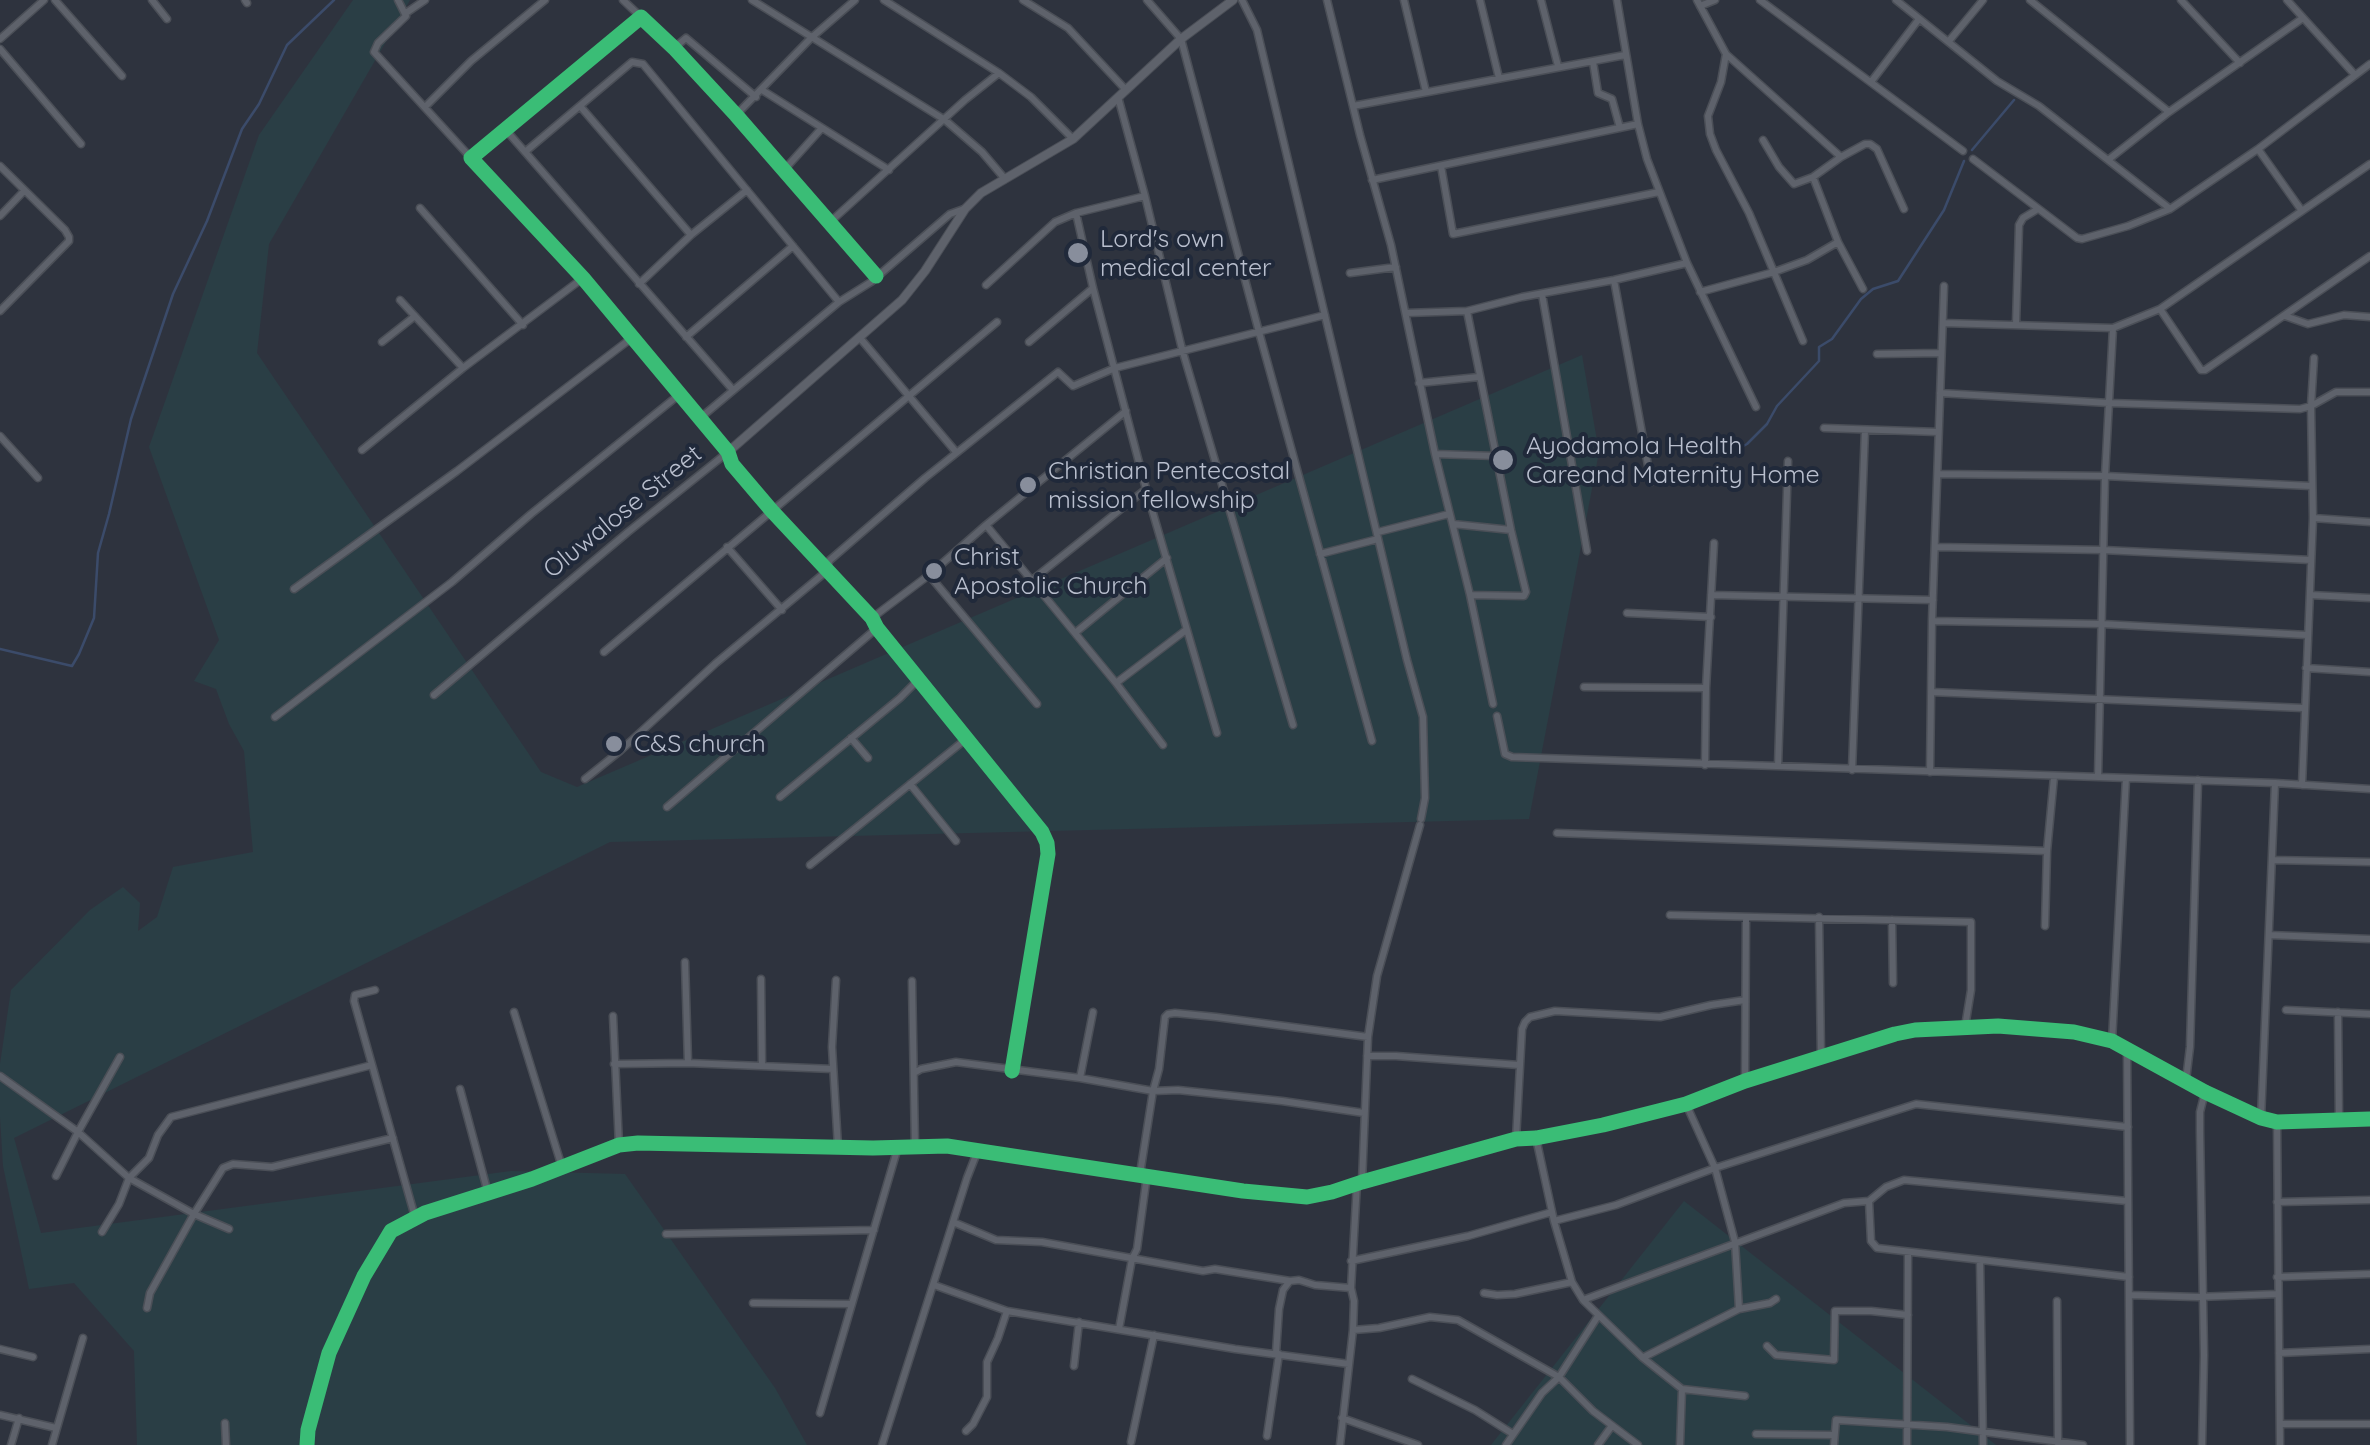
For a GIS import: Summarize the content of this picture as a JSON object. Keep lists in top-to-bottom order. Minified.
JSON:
{"streets":{"street":["Oluwalose Street"]},"places":["Lord's own medical center","Ayodamola Health Careand Maternity Home","Christian Pentecostal mission fellowship","Christ Apostolic Church","C&S church"]}
